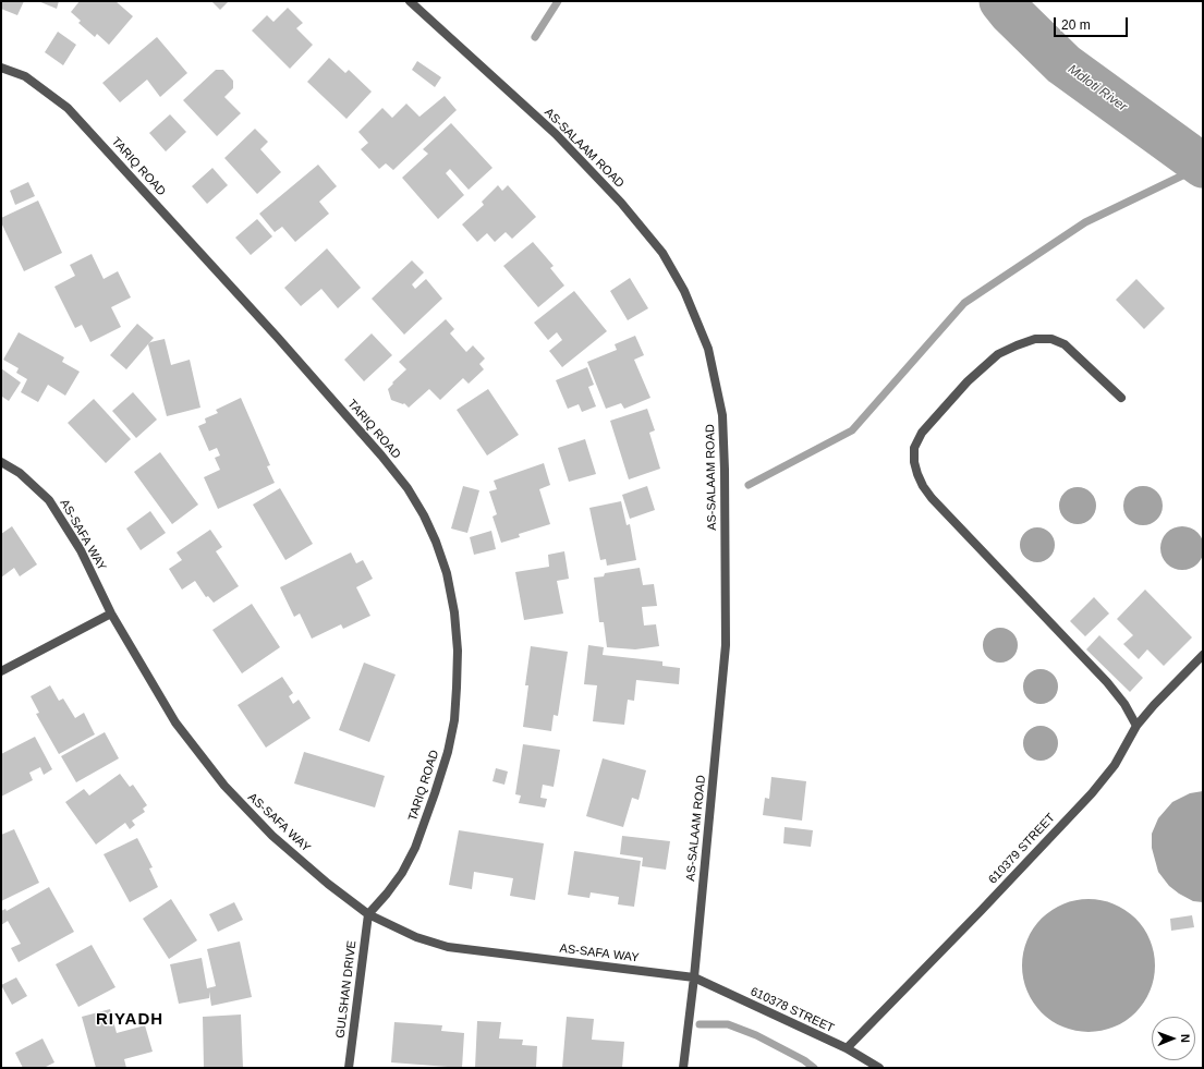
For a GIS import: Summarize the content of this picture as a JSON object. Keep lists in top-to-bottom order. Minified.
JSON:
{"streets":{"street":["AS-SALAAM ROAD","TARIQ ROAD","AS-SAFA WAY","610379 STREET","GULSHAN DRIVE","610378 STREET"]},"crossings":[["AS-SALAAM ROAD","AS-SAFA WAY"],["AS-SALAAM ROAD","610378 STREET"],["TARIQ ROAD","AS-SAFA WAY"],["TARIQ ROAD","GULSHAN DRIVE"],["AS-SAFA WAY","GULSHAN DRIVE"],["AS-SAFA WAY","610378 STREET"],["610379 STREET","610378 STREET"]],"districts":["RIYADH"],"water":["Mdloti River"],"scale_bar":"20 m","north":"right"}
